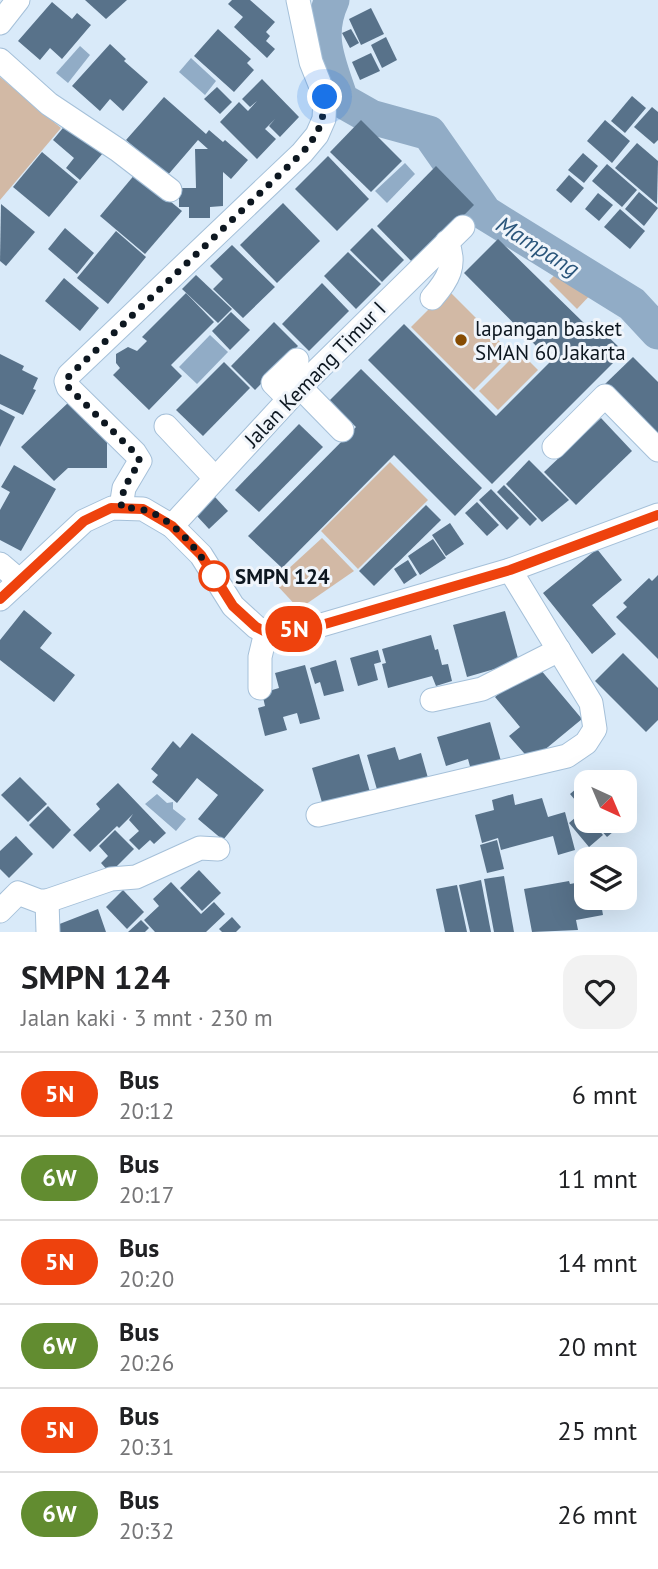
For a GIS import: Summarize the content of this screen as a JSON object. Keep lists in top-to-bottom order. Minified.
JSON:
{"streets":{"street":["Jalan Kemang Timur I"]},"water":["Mampang"],"places":["lapangan basket SMAN 60 Jakarta","SMPN 124"],"lines":["bus line 5N"],"north":"bottom right","page":{"on_map":"5N","heading":["SMPN 124","Jalan kaki · 3 mnt · 230 m"],"list":[{"mark":"5N","name":"Bus","note":"20:12","value":"6 mnt"},{"mark":"6W","name":"Bus","note":"20:17","value":"11 mnt"},{"mark":"5N","name":"Bus","note":"20:20","value":"14 mnt"},{"mark":"6W","name":"Bus","note":"20:26","value":"20 mnt"},{"mark":"5N","name":"Bus","note":"20:31","value":"25 mnt"},{"mark":"6W","name":"Bus","note":"20:32","value":"26 mnt"}]}}
